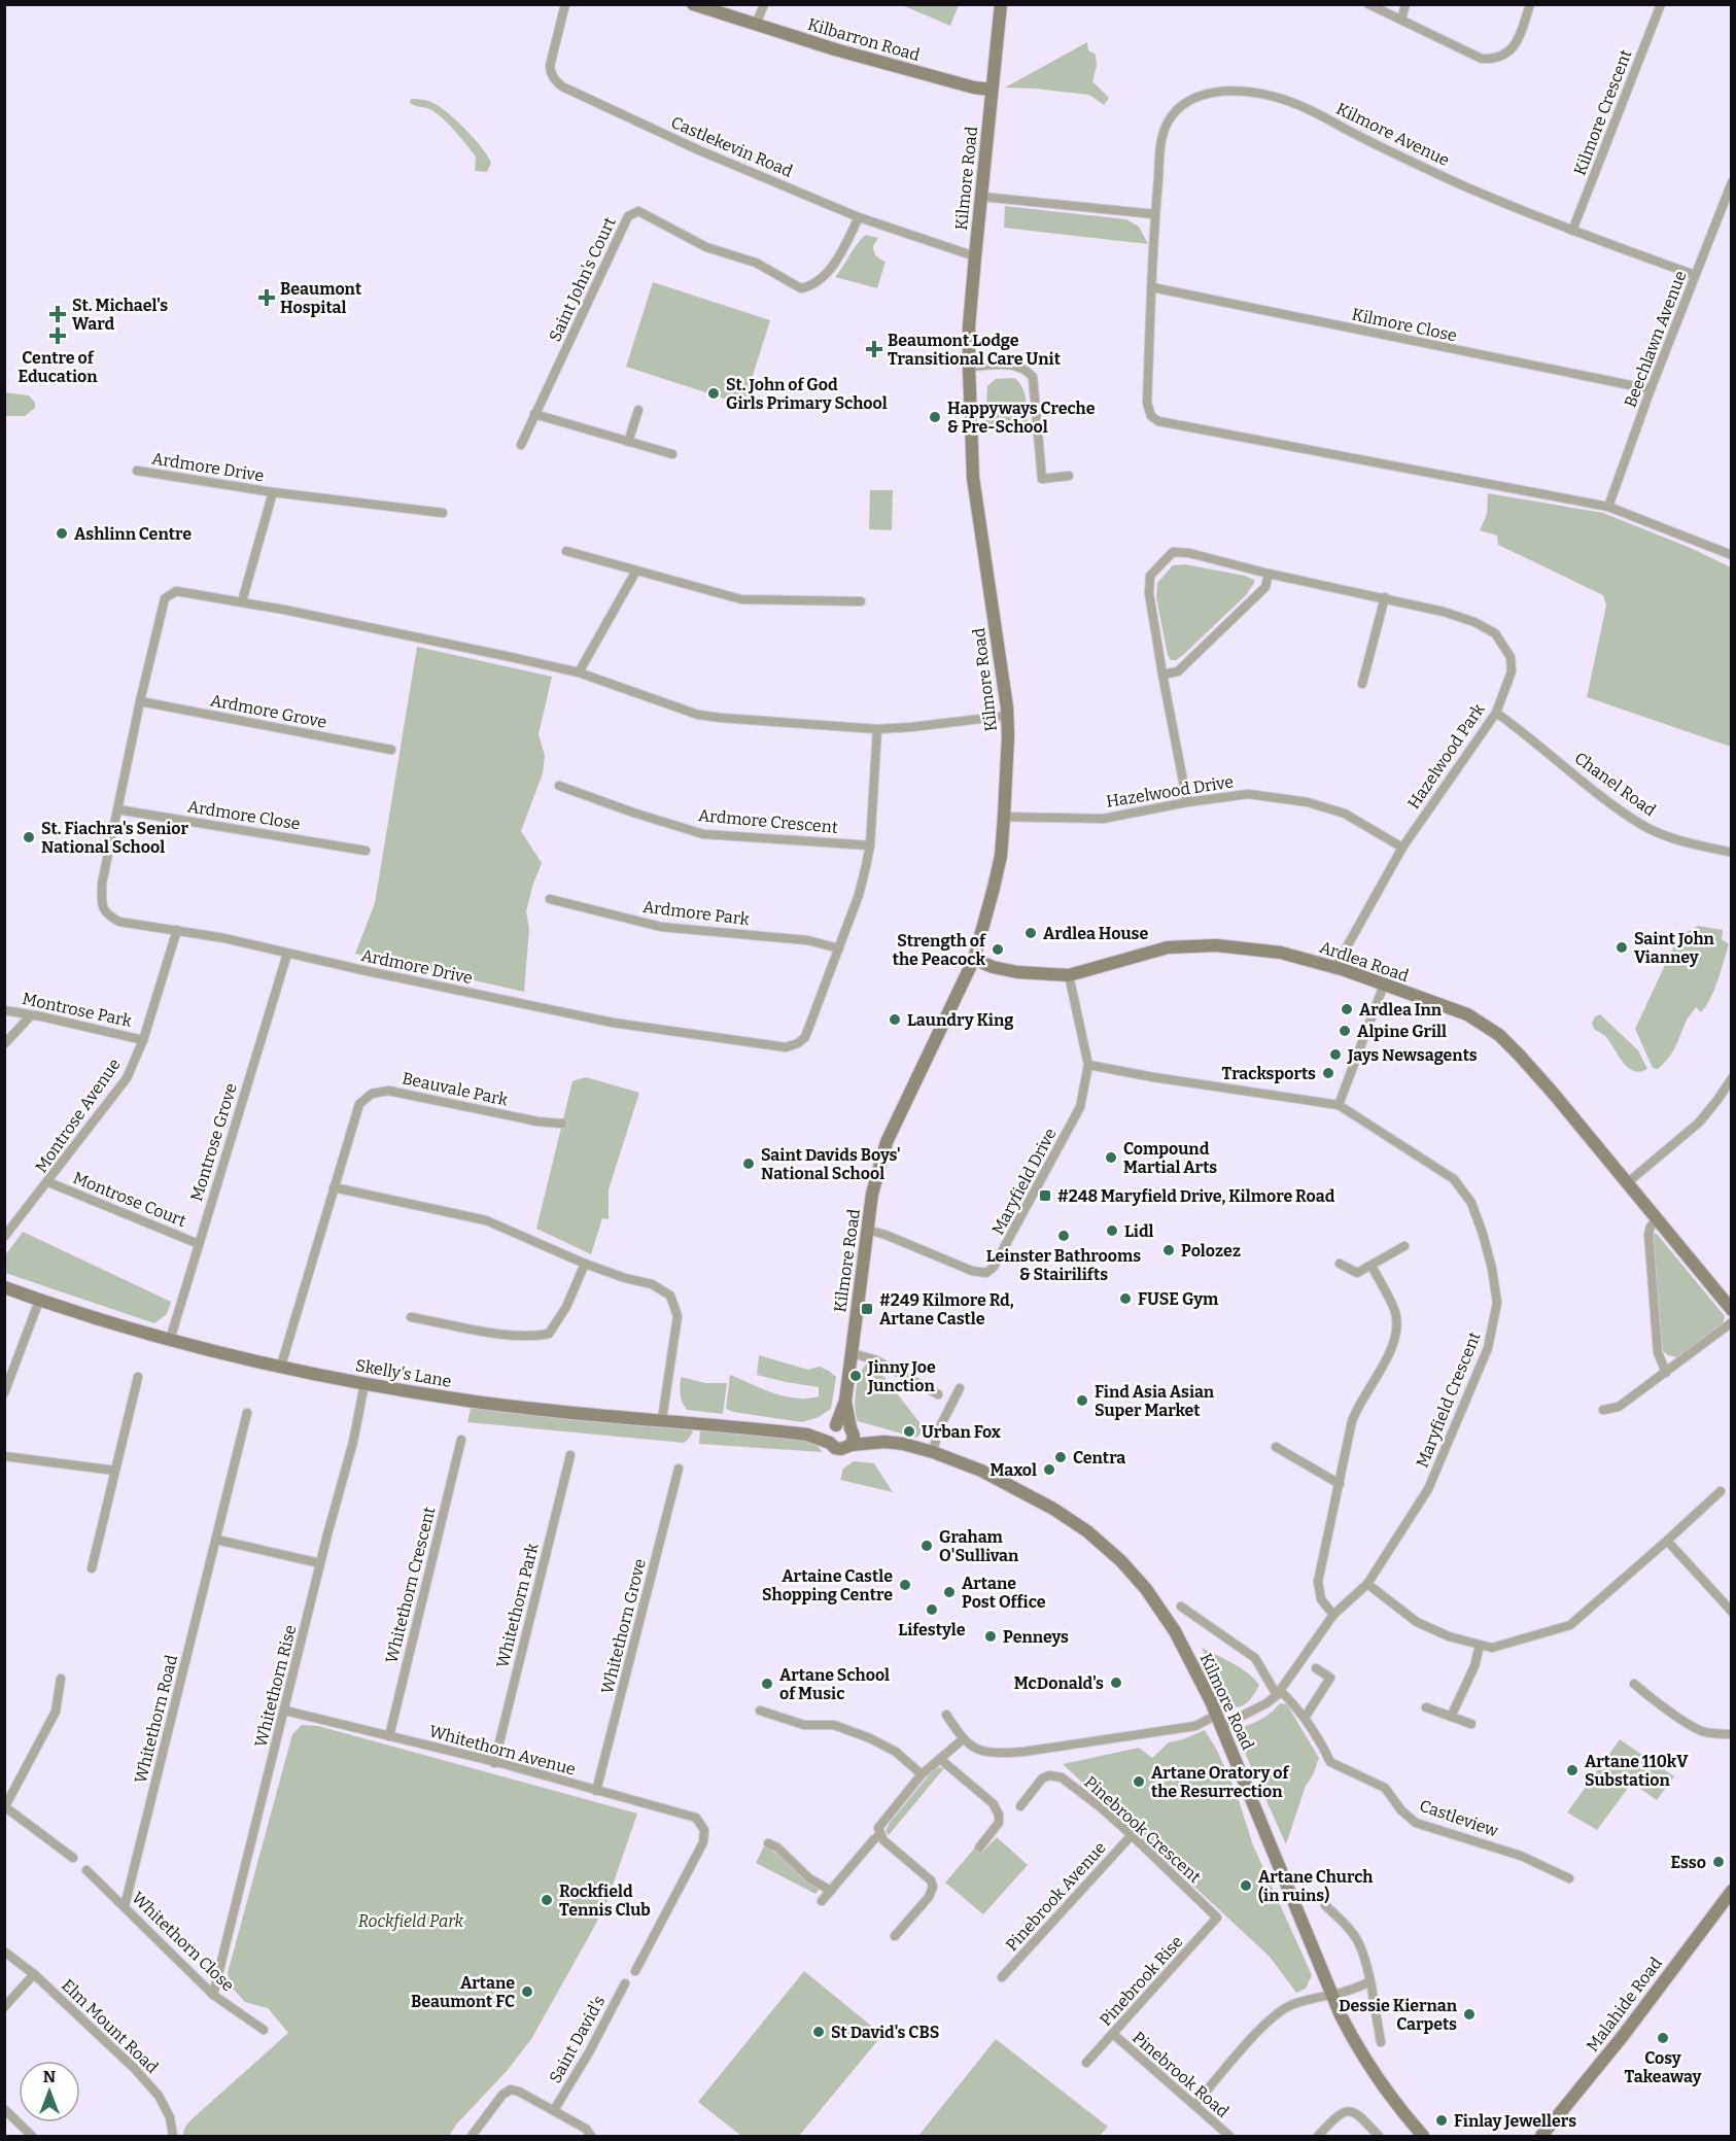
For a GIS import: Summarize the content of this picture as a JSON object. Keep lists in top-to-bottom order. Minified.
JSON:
{"streets":{"street":["Kilbarron Road","Kilmore Crescent","Kilmore Avenue","Castlekevin Road","Kilmore Road","Saint John's Court","Kilmore Close","Beechlawn Avenue","Ardmore Drive","Ardmore Grove","Hazelwood Park","Chanel Road","Hazelwood Drive","Ardmore Close","Ardmore Crescent","Ardmore Park","Ardlea Road","Montrose Park","Beauvale Park","Montrose Avenue","Montrose Grove","Maryfield Drive","Montrose Court","Skelly's Lane","Maryfield Crescent","Whitethorn Crescent","Whitethorn Park","Whitethorn Grove","Whitethorn Rise","Whitethorn Road","Whitethorn Avenue","Castleview","Pinebrook Crescent","Pinebrook Avenue","Whitethorn Close","Pinebrook Rise","Malahide Road","Elm Mount Road","Saint David's","Pinebrook Road"]},"crossings":[["Kilbarron Road","Kilmore Road"],["Kilmore Crescent","Kilmore Avenue"],["Kilmore Avenue","Kilmore Close"],["Kilmore Avenue","Beechlawn Avenue"],["Castlekevin Road","Kilmore Road"],["Castlekevin Road","Saint John's Court"],["Kilmore Road","Ardmore Drive"],["Kilmore Road","Hazelwood Drive"],["Kilmore Road","Ardlea Road"],["Kilmore Road","Maryfield Drive"],["Kilmore Road","Skelly's Lane"],["Kilmore Road","Maryfield Crescent"],["Kilmore Close","Beechlawn Avenue"],["Ardmore Drive","Ardmore Grove"],["Ardmore Drive","Ardmore Close"],["Ardmore Drive","Ardmore Crescent"],["Ardmore Drive","Ardmore Park"],["Ardmore Drive","Montrose Avenue"],["Ardmore Drive","Montrose Grove"],["Hazelwood Park","Chanel Road"],["Hazelwood Park","Hazelwood Drive"],["Hazelwood Park","Ardlea Road"],["Ardlea Road","Maryfield Drive"],["Montrose Park","Montrose Avenue"],["Beauvale Park","Skelly's Lane"],["Montrose Avenue","Montrose Court"],["Montrose Grove","Montrose Court"],["Montrose Grove","Skelly's Lane"],["Maryfield Drive","Maryfield Crescent"],["Skelly's Lane","Whitethorn Rise"],["Maryfield Crescent","Castleview"],["Whitethorn Crescent","Whitethorn Avenue"],["Whitethorn Park","Whitethorn Avenue"],["Whitethorn Grove","Whitethorn Avenue"],["Whitethorn Rise","Whitethorn Avenue"],["Whitethorn Rise","Whitethorn Close"],["Whitethorn Road","Whitethorn Close"],["Pinebrook Crescent","Pinebrook Avenue"],["Pinebrook Crescent","Pinebrook Rise"],["Pinebrook Rise","Pinebrook Road"]],"parks":["Rockfield Park"],"places":{"health":["Beaumont Hospital","St. Michael's Ward","Centre of Education","Beaumont Lodge Transitional Care Unit"],"other":["St. John of God Girls Primary School","Happyways Creche & Pre-School","Ashlinn Centre","St. Fiachra's Senior National School","Ardlea House","Saint John Vianney","Strength of the Peacock","Ardlea Inn","Laundry King","Alpine Grill","Jays Newsagents","Tracksports","Compound Martial Arts","Saint Davids Boys' National School","Lidl","Leinster Bathrooms & Stairilifts","Polozez","FUSE Gym","Jinny Joe Junction","Find Asia Asian Super Market","Urban Fox","Centra","Maxol","Graham O'Sullivan","Artaine Castle Shopping Centre","Artane Post Office","Lifestyle","Penneys","McDonald's","Artane School of Music","Artane 110kV Substation","Artane Oratory of the Resurrection","Esso","Artane Church (in ruins)","Rockfield Tennis Club","Artane Beaumont FC","Dessie Kiernan Carpets","St David's CBS","Cosy Takeaway","Finlay Jewellers"],"transit":["#248 Maryfield Drive, Kilmore Road","#249 Kilmore Rd, Artane Castle"]},"north":"top"}
